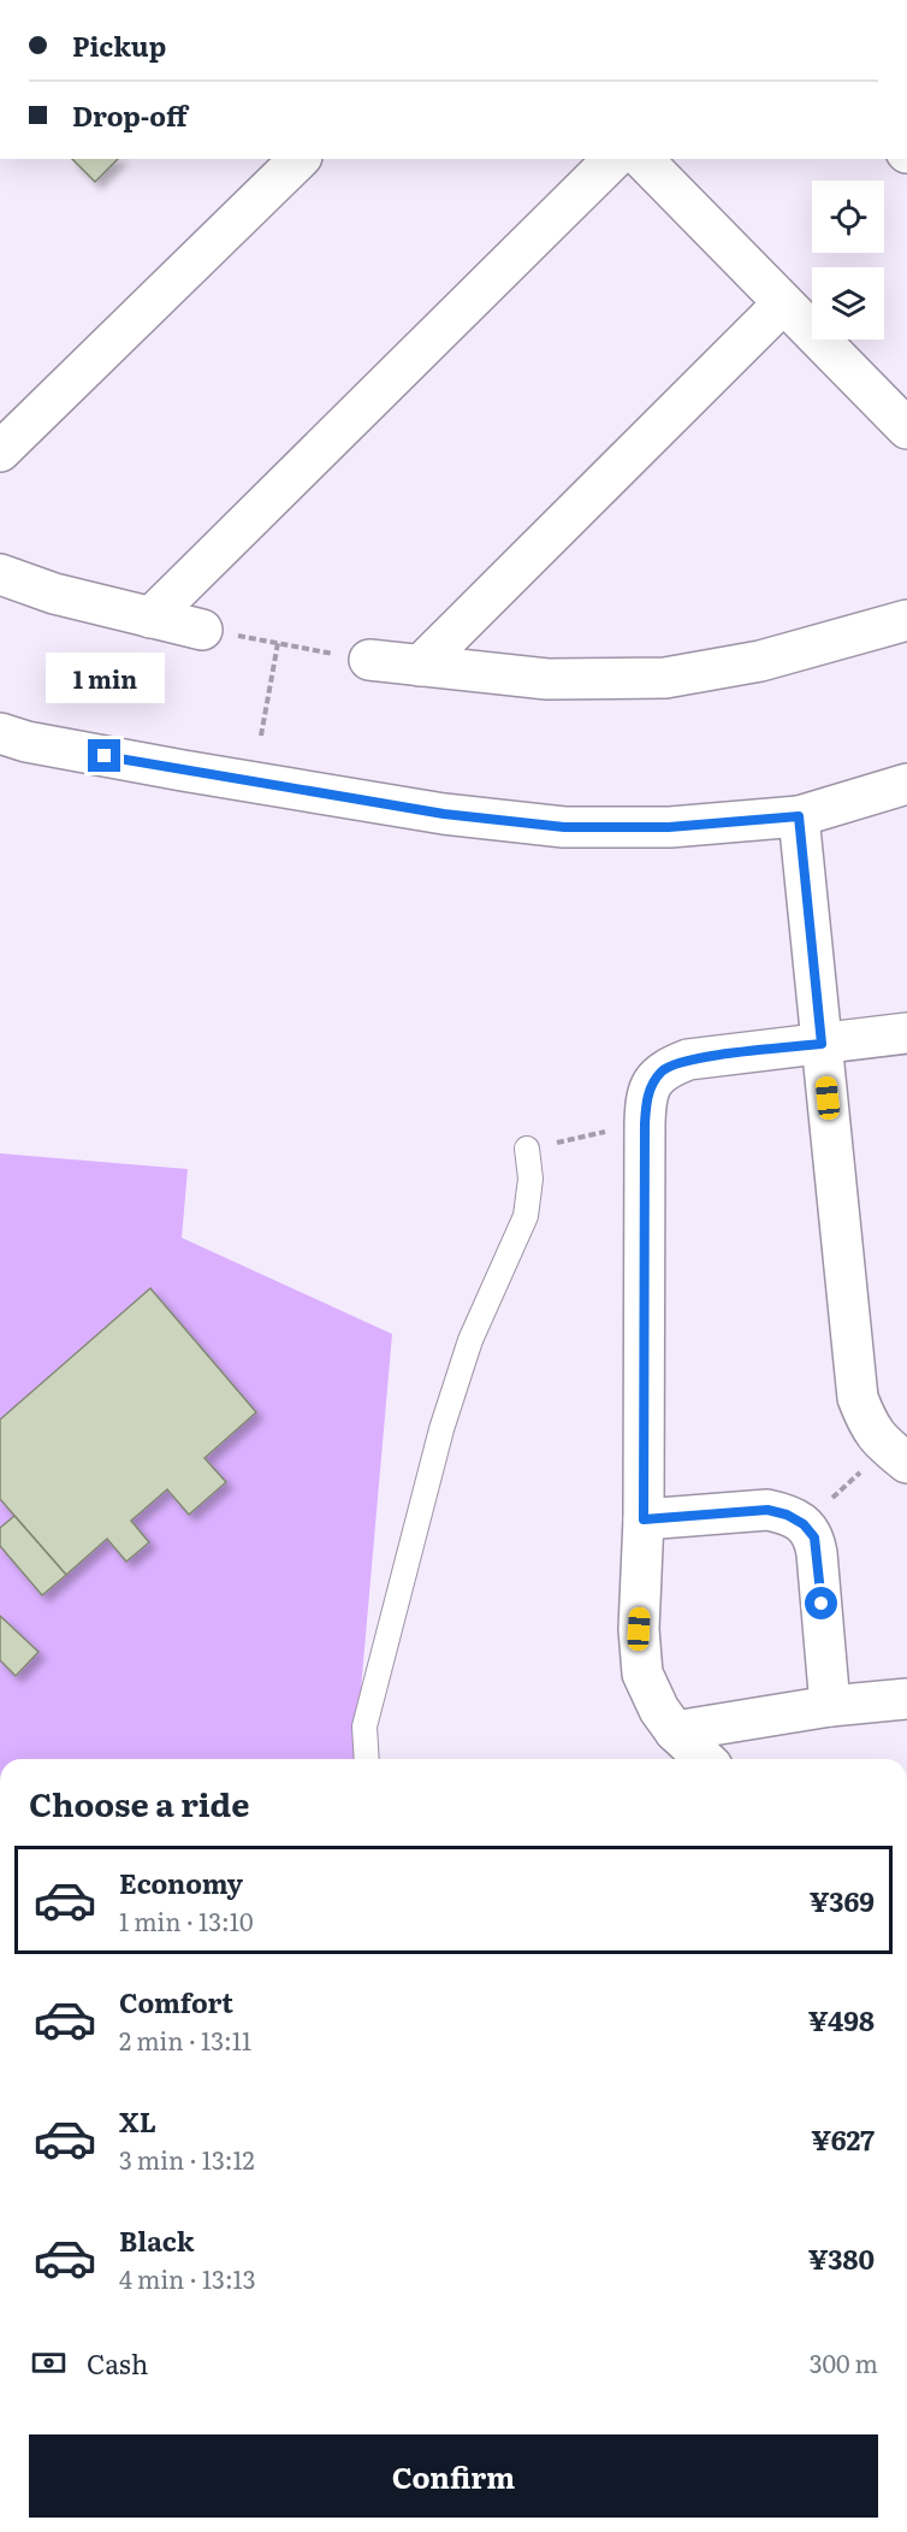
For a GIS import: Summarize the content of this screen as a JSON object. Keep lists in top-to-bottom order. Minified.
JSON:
{"page":{"banner":["Pickup","Drop-off"],"bubble":"1 min","heading":"Choose a ride","list":[{"name":"Economy","note":"1 min · 13:10","value":"¥369"},{"name":"Comfort","note":"2 min · 13:11","value":"¥498"},{"name":"XL","note":"3 min · 13:12","value":"¥627"},{"name":"Black","note":"4 min · 13:13","value":"¥380"}],"pay":["Cash","300 m"],"buttons":"Confirm"}}
